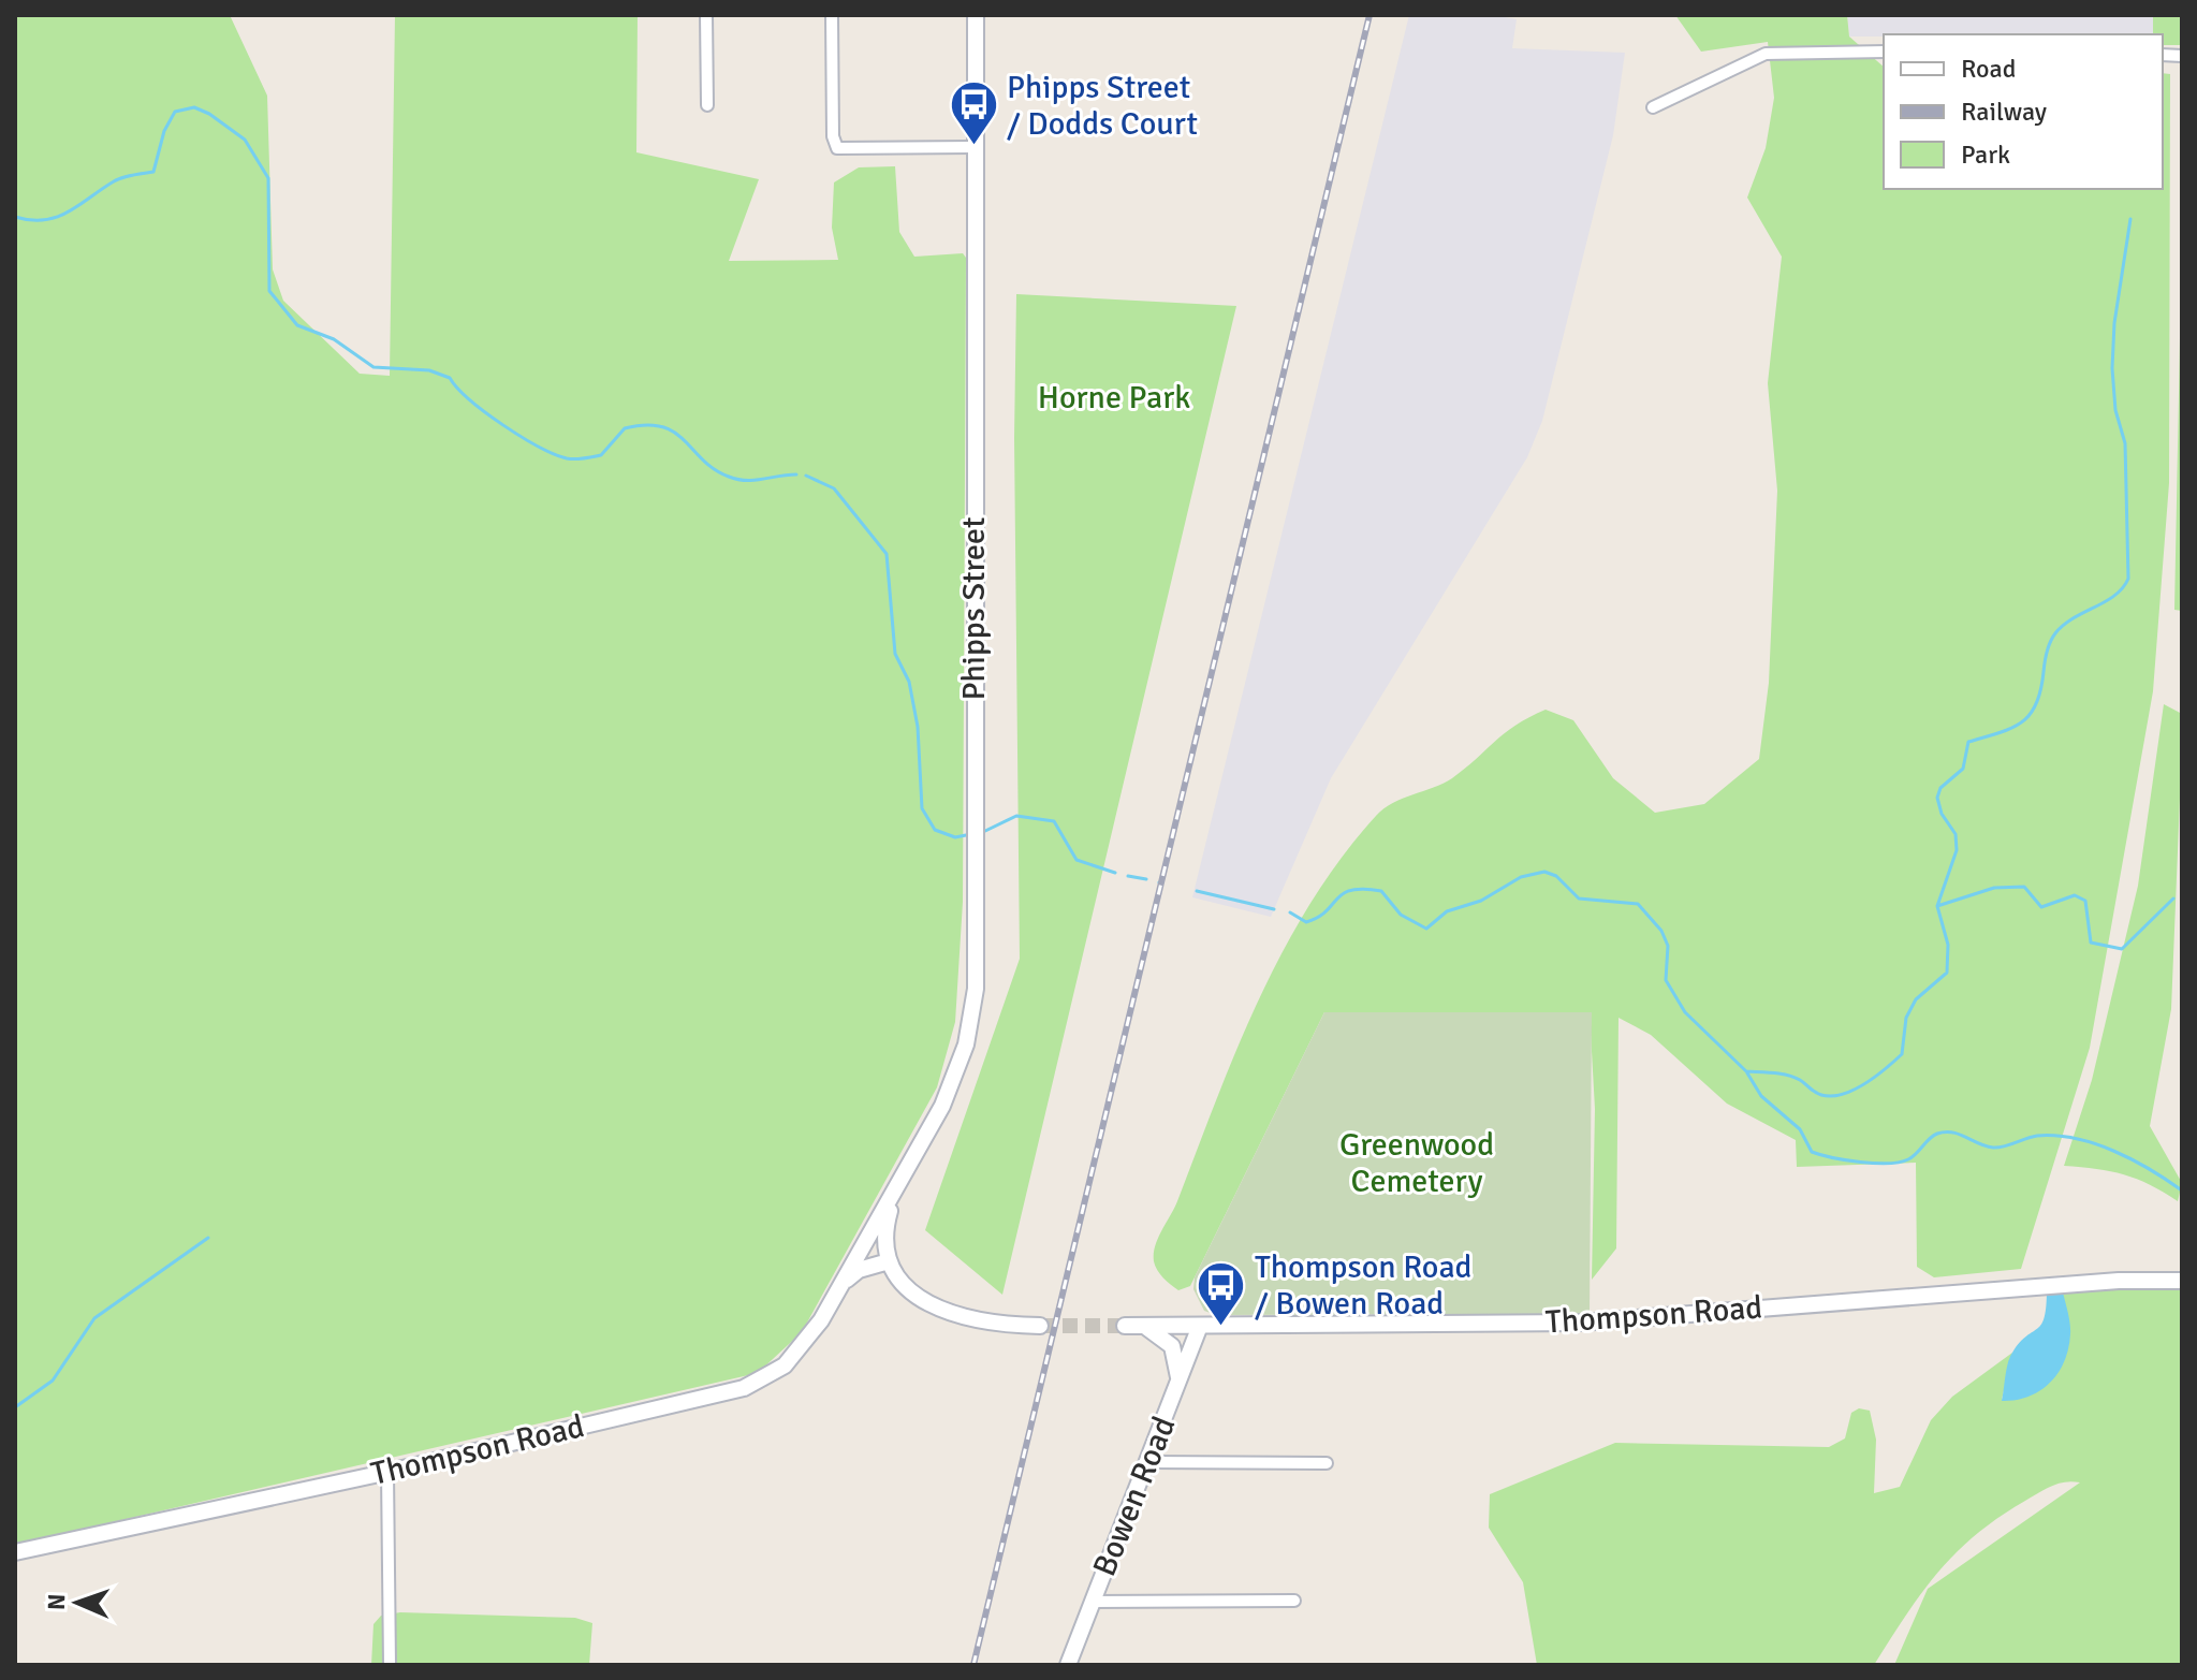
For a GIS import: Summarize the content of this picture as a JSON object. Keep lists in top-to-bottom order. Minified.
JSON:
{"streets":{"main road":["Phipps Street","Thompson Road","Bowen Road"]},"crossings":[["Phipps Street","Thompson Road"],["Thompson Road","Bowen Road"]],"parks":["Horne Park","Greenwood Cemetery"],"places":{"bus stop":["Phipps Street / Dodds Court","Thompson Road / Bowen Road"]},"legend":["Road","Railway","Park"],"north":"left"}
